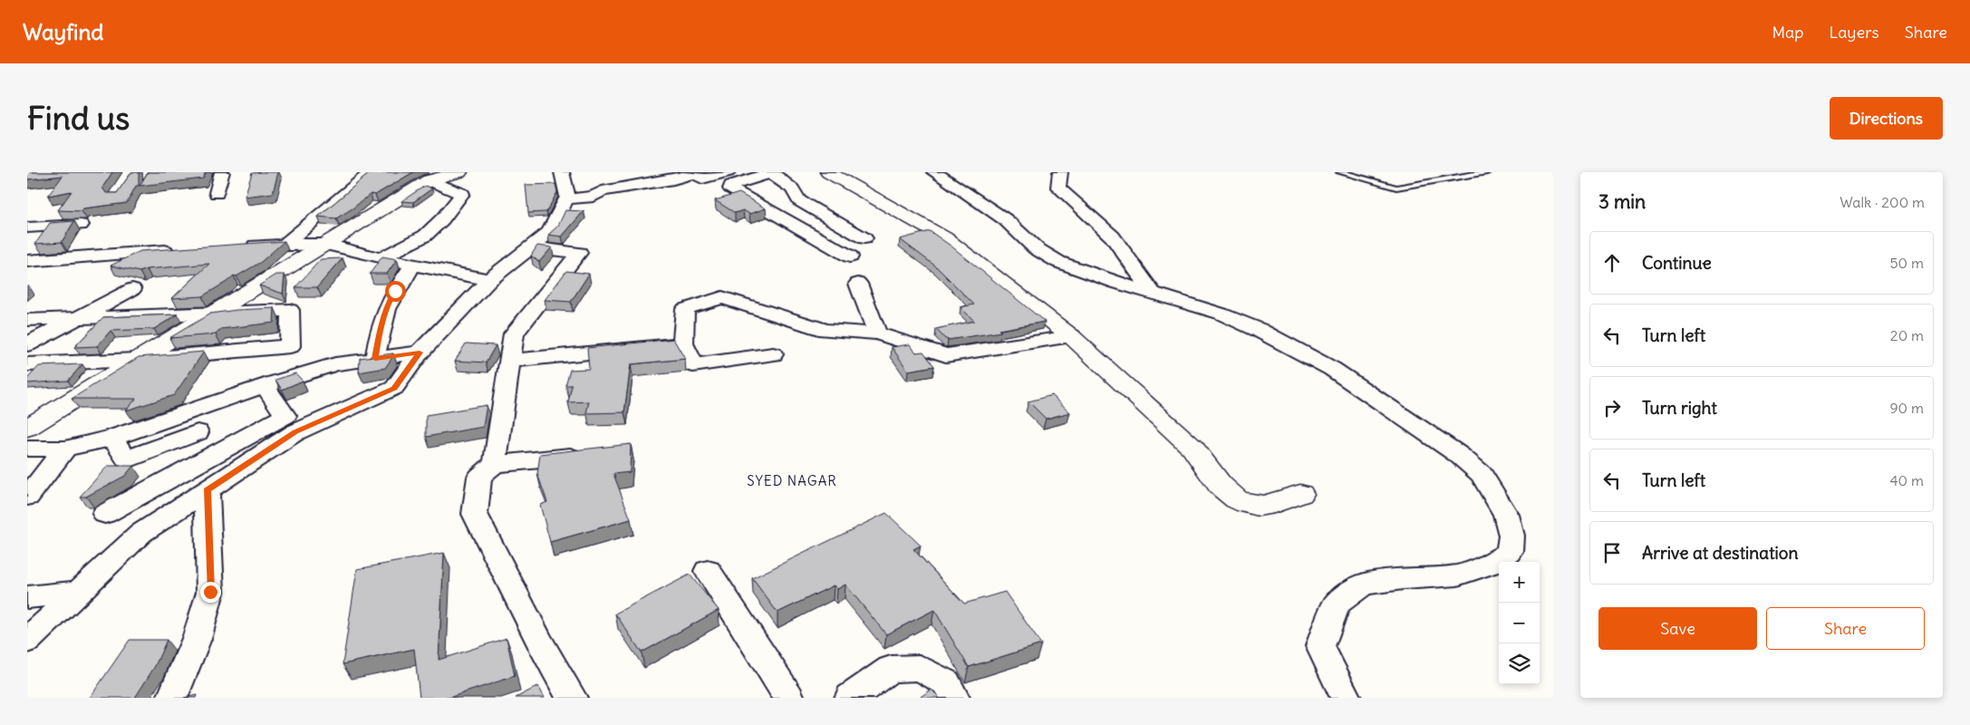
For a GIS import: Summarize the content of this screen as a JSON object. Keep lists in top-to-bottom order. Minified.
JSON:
{"districts":["SYED NAGAR"],"page":{"header":"Wayfind","nav":["Map","Layers","Share"],"buttons":["Directions",["Save","Share"]],"title":"Find us","heading":["3 min","Walk · 200 m"],"list":[["Continue","50 m"],["Turn left","20 m"],["Turn right","90 m"],["Turn left","40 m"],"Arrive at destination"],"map_buttons":["+","−"]}}
